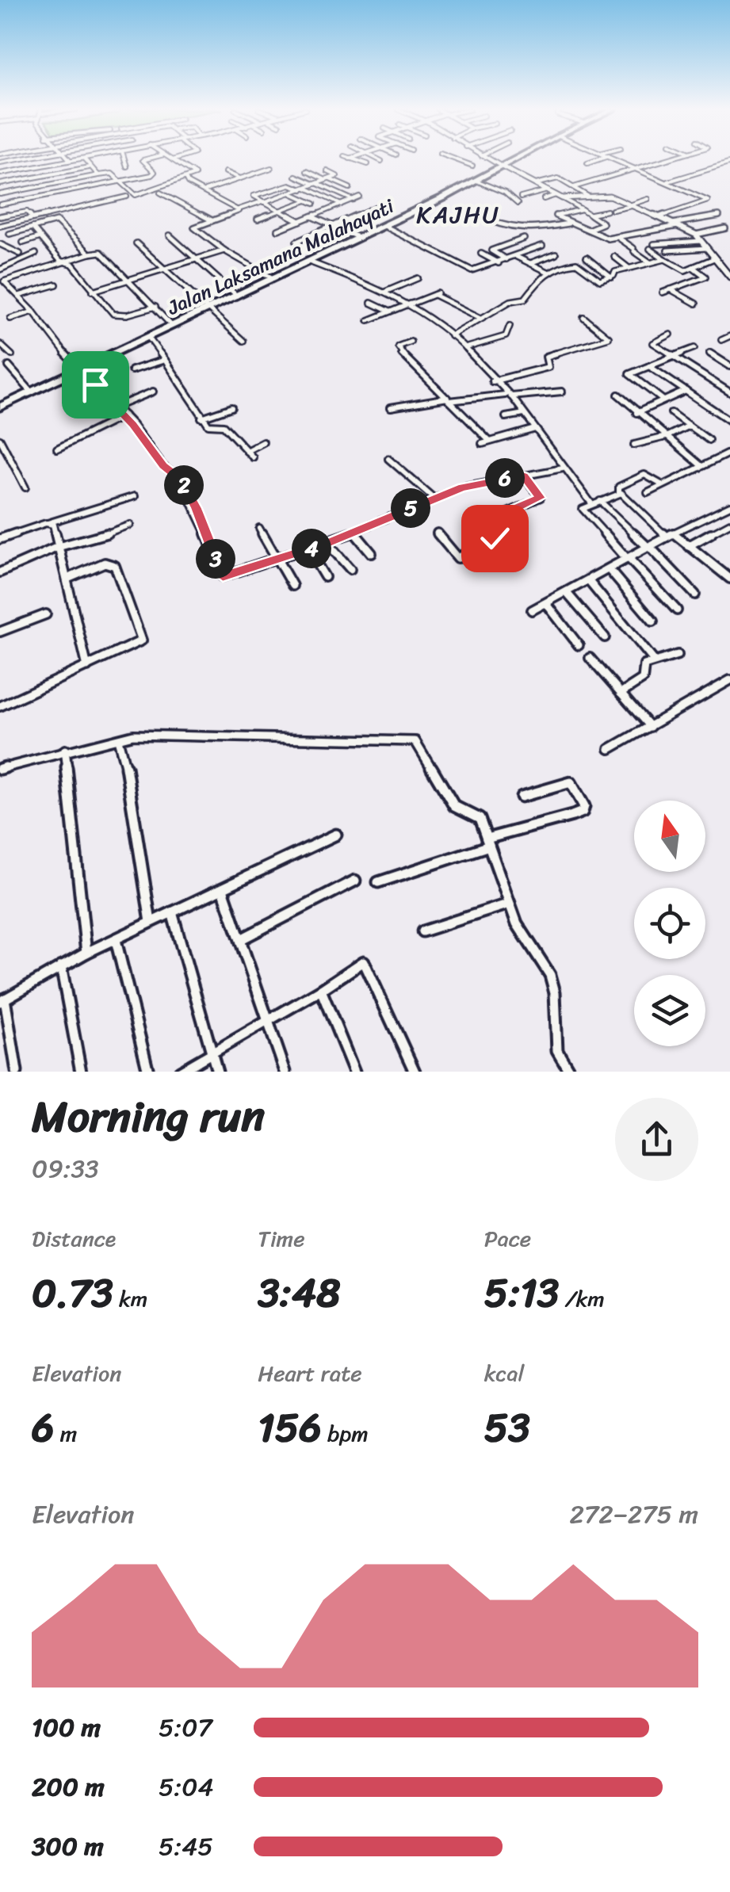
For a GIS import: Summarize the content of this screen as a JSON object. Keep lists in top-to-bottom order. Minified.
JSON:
{"streets":{"highway":["Jalan Laksamana Malahayati"]},"districts":["KAJHU"],"north":"top","page":{"pins":["6","2","5","4","3"],"heading":["Morning run","09:33"],"stats":[["Distance","0.73 km"],["Time","3:48"],["Pace","5:13 /km"],["Elevation","6 m"],["Heart rate","156 bpm"],["kcal","53"]],"chart":["Elevation","272–275 m"],"list":[{"name":"100 m","note":"5:07"},{"name":"200 m","note":"5:04"},{"name":"300 m","note":"5:45"}]}}
